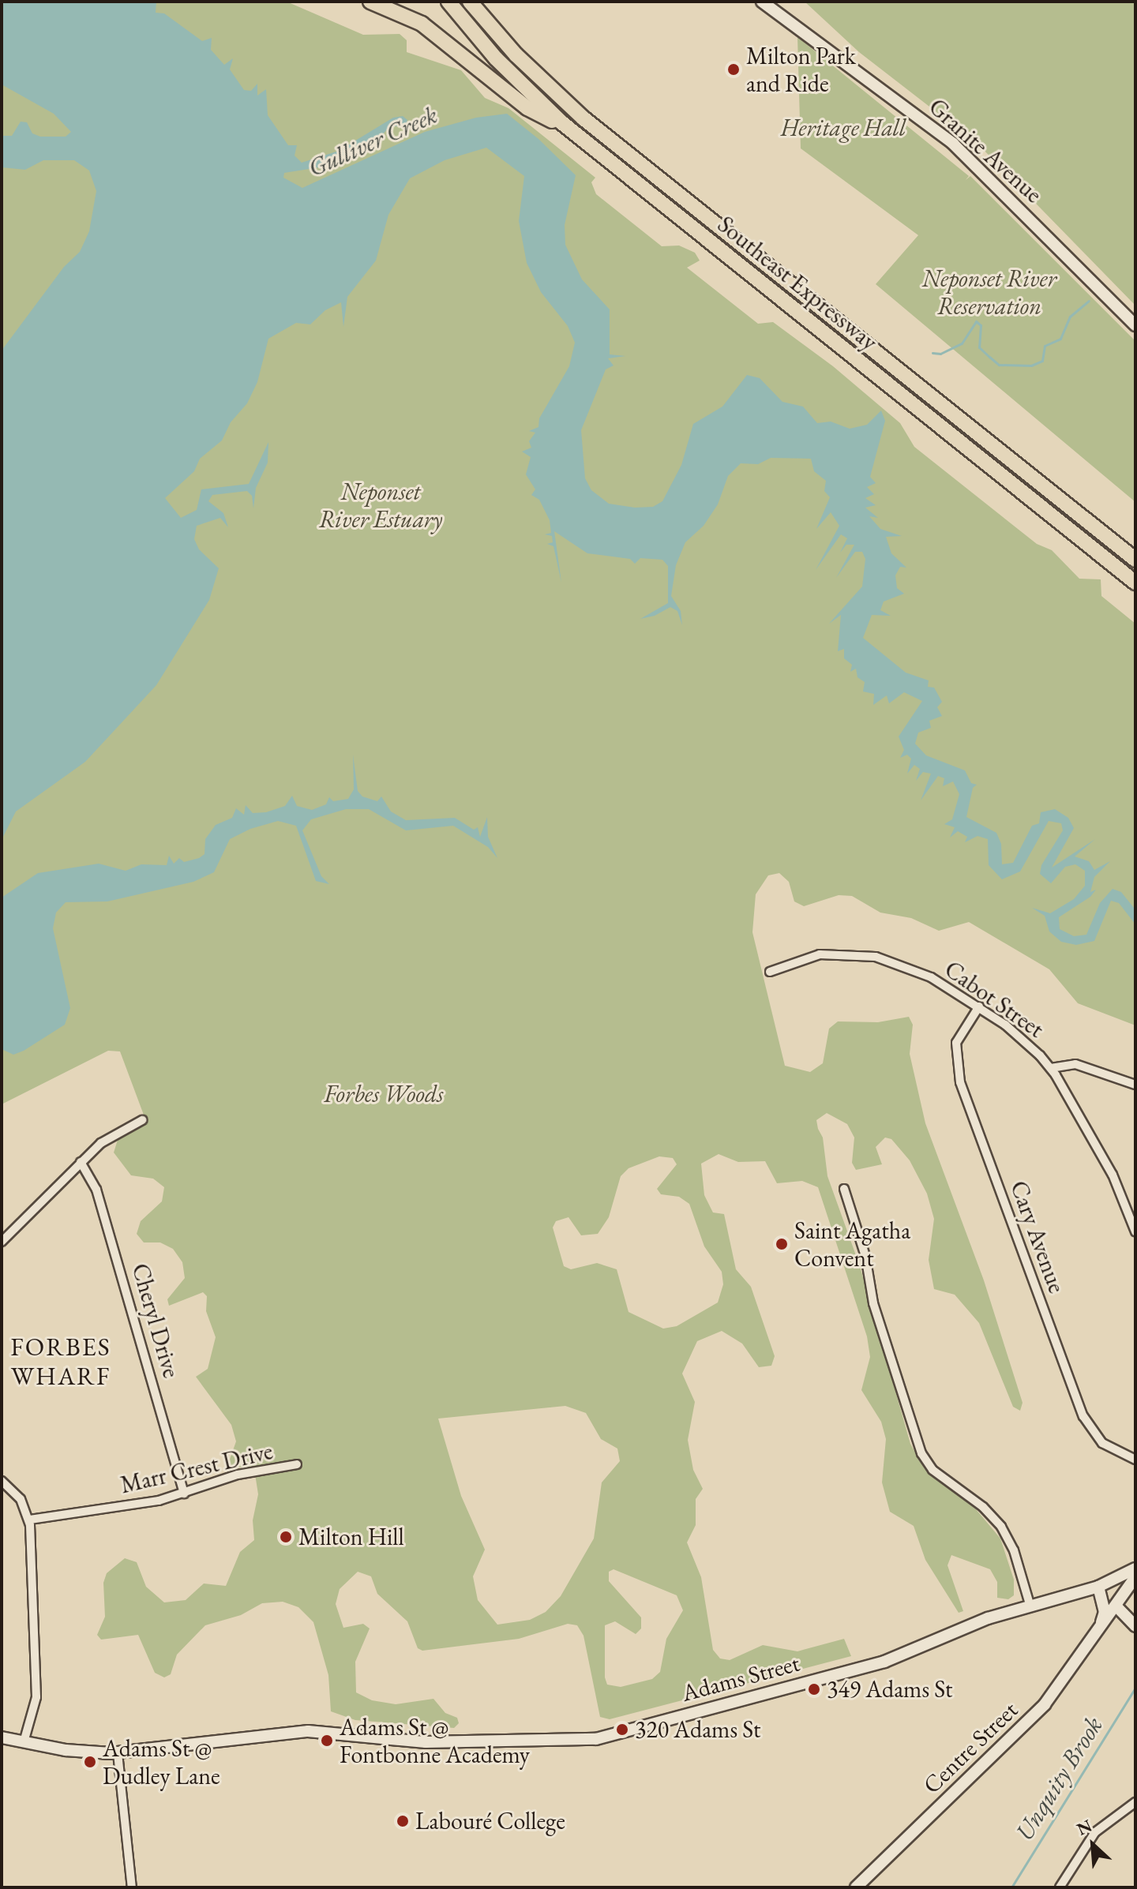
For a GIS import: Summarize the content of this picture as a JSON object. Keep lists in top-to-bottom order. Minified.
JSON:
{"streets":{"highway":["Southeast Expressway"],"main road":["Granite Avenue","Adams Street","Centre Street"],"street":["Cabot Street","Cary Avenue","Cheryl Drive","Marr Crest Drive"]},"crossings":[["Cabot Street","Cary Avenue"],["Cheryl Drive","Marr Crest Drive"]],"districts":["FORBES WHARF"],"water":["Gulliver Creek","Unquity Brook"],"parks":["Heritage Hall","Neponset River Reservation","Neponset River Estuary","Forbes Woods"],"places":["Milton Park and Ride","Saint Agatha Convent","Milton Hill","349 Adams St","320 Adams St","Adams St @ Fontbonne Academy","Adams St @ Dudley Lane","Labouré College"],"north":"top left"}
